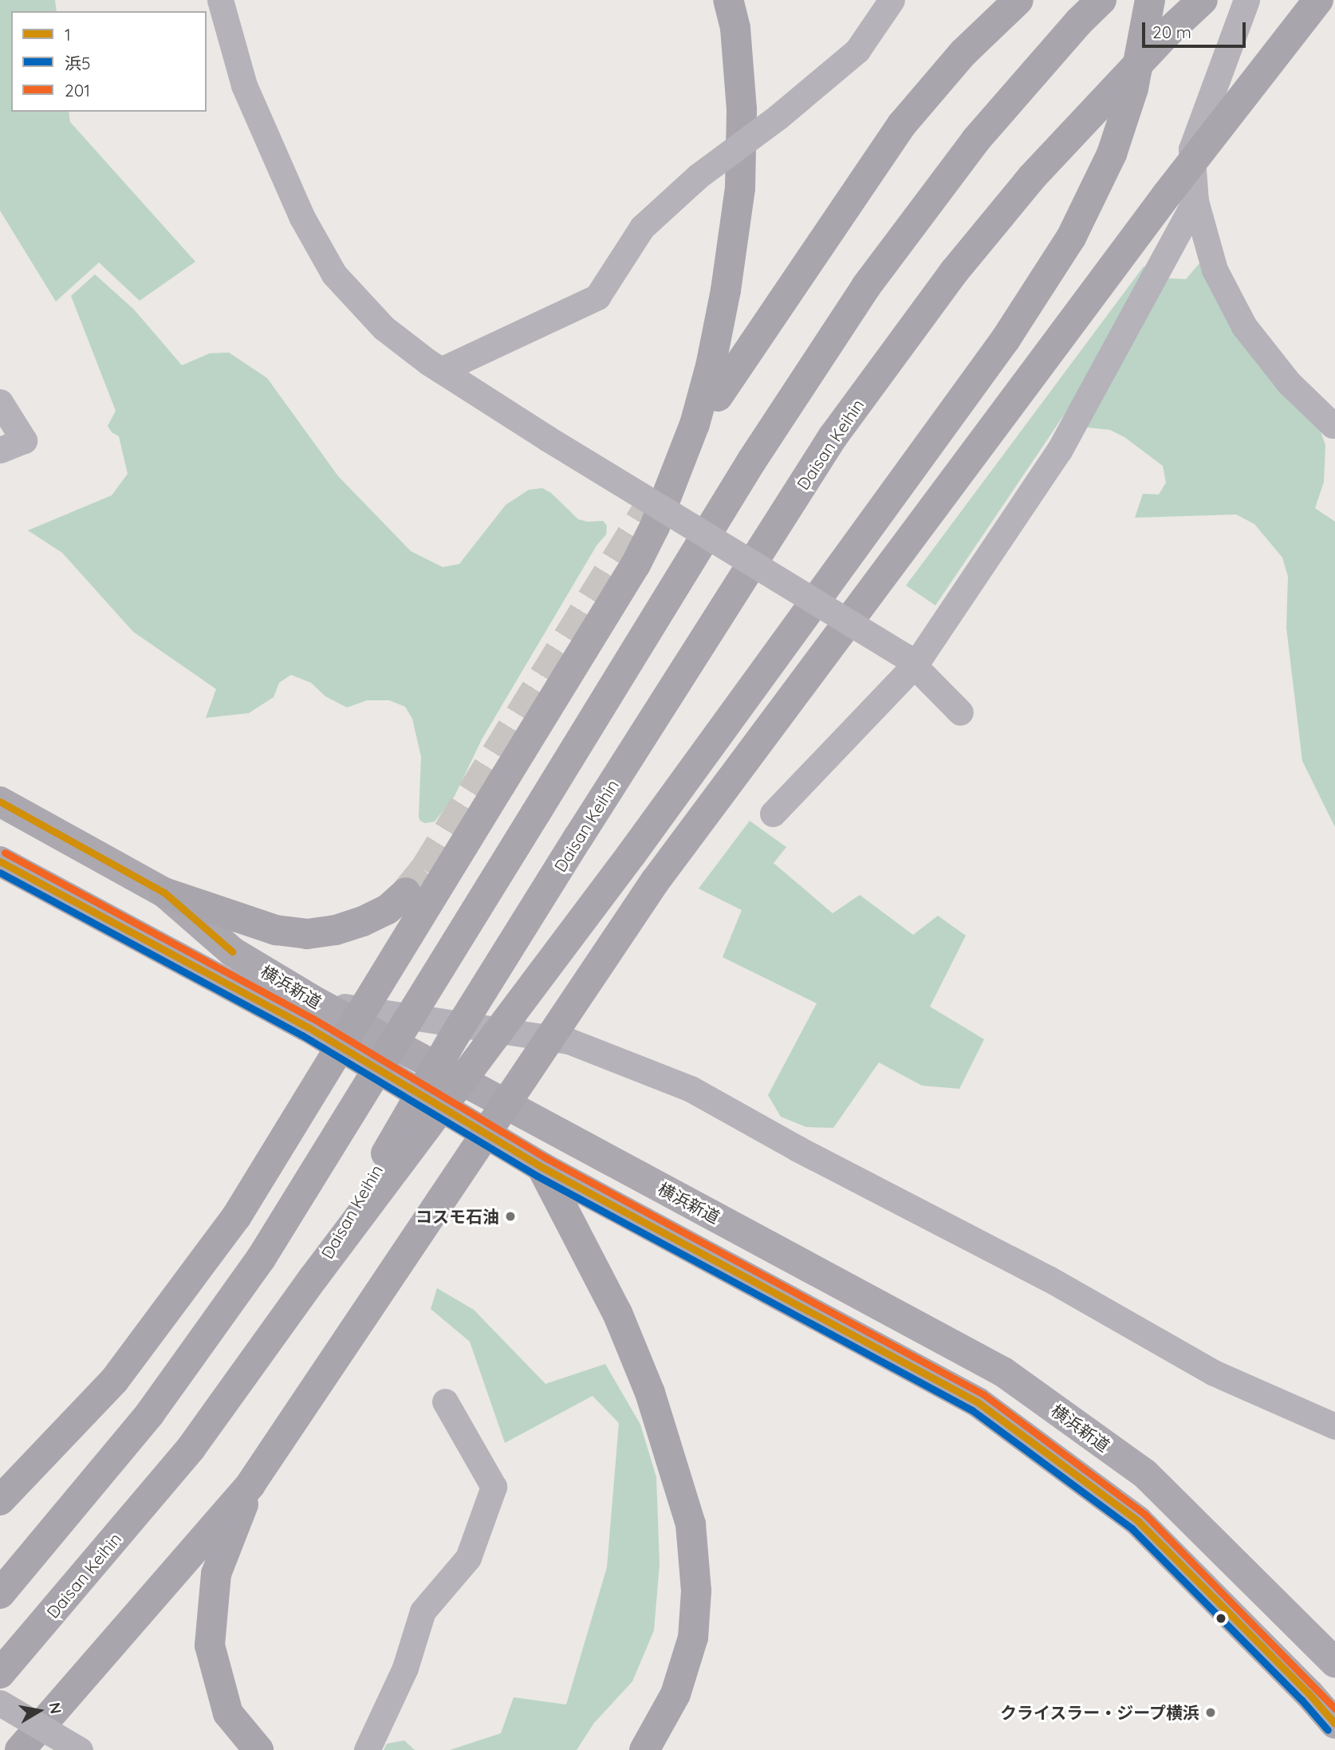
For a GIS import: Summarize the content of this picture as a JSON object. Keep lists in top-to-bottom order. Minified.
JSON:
{"streets":{"highway":["Daisan Keihin","横浜新道"]},"places":["コスモ石油","クライスラー・ジープ横浜"],"lines":["transit line 1","transit line 201","transit line 浜5"],"legend":["1","浜5","201"],"scale_bar":"20 m","north":"right"}
